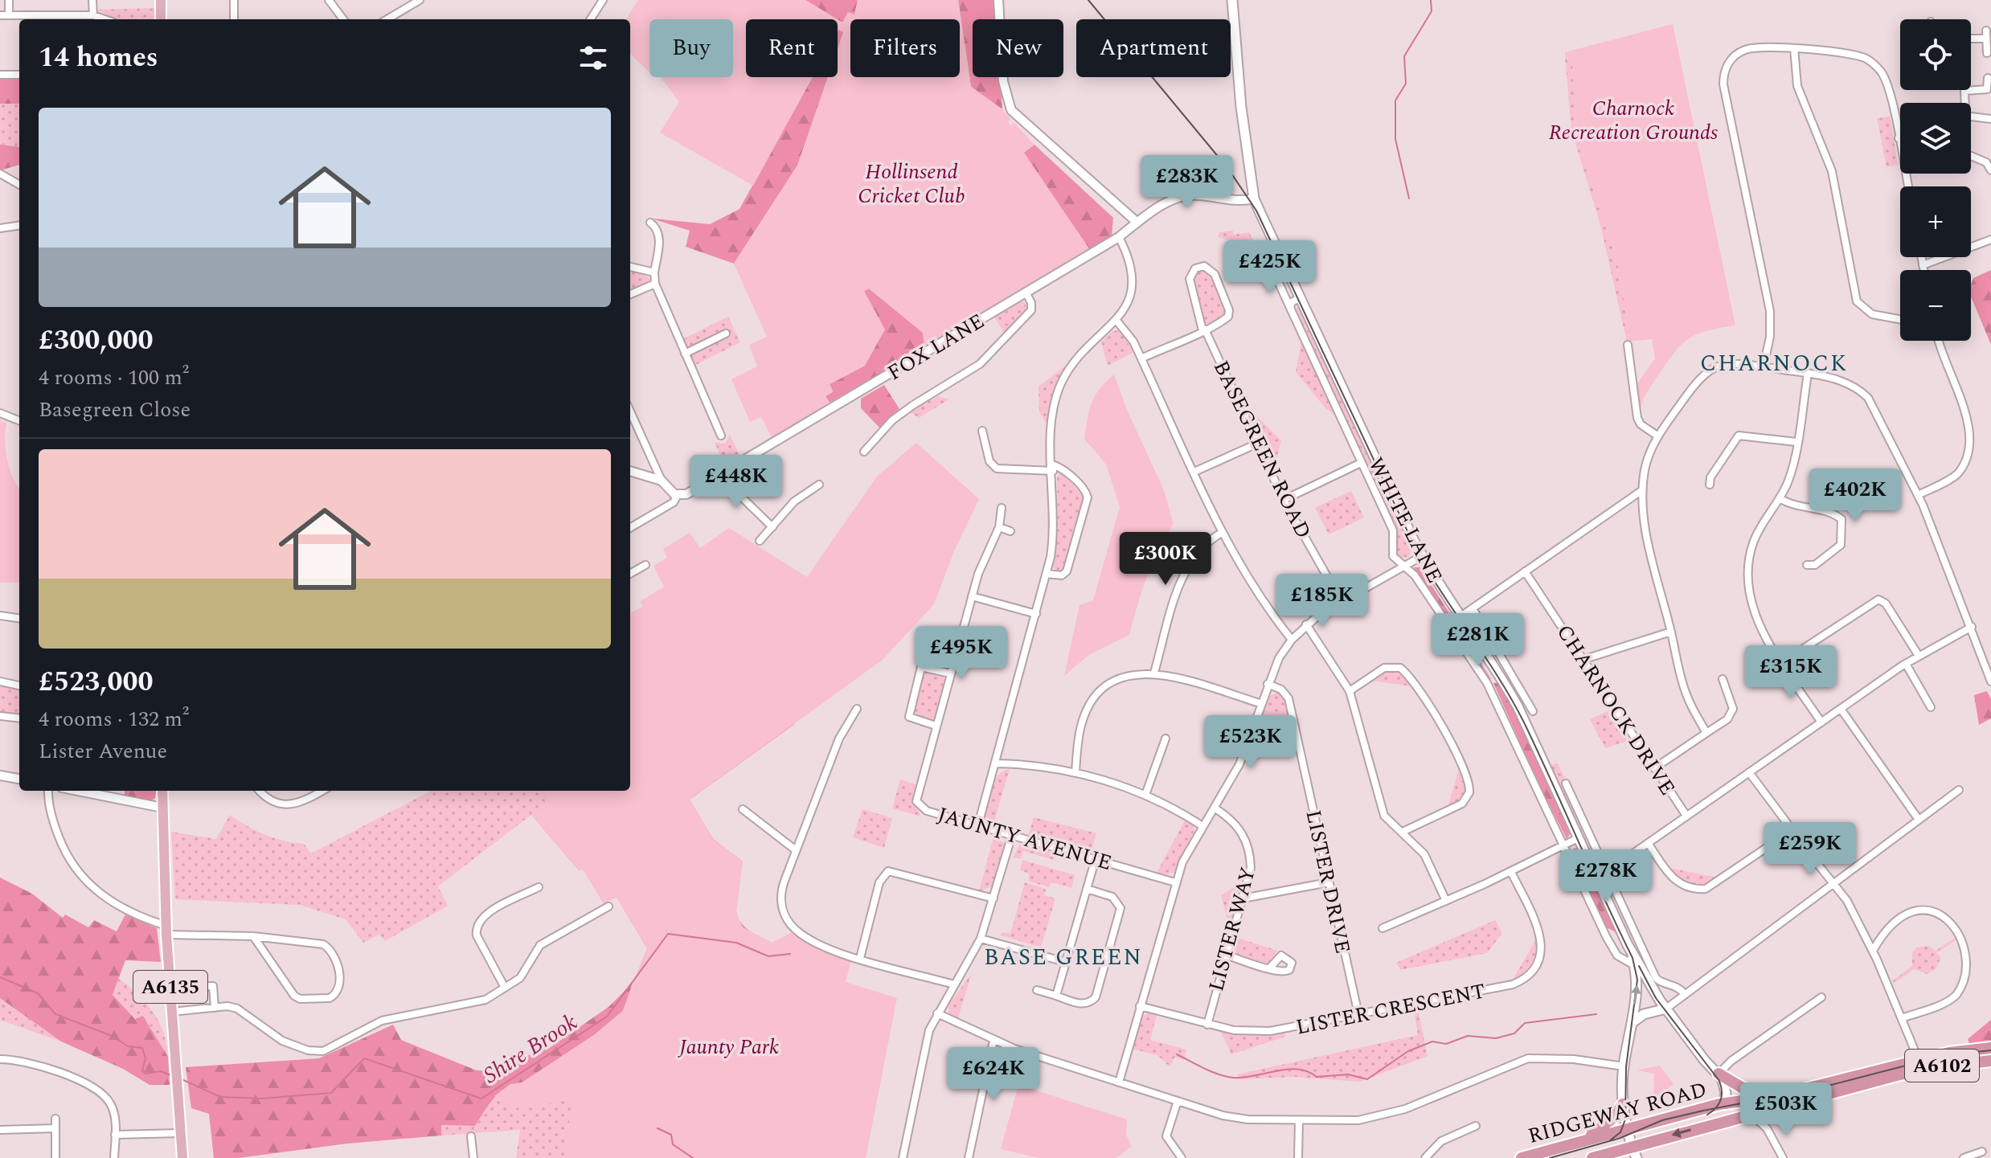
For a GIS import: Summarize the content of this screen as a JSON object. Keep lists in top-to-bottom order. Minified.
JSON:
{"streets":{"highway":["A6102","RIDGEWAY ROAD"],"main road":["WHITE LANE","A6135"],"street":["FOX LANE","BASEGREEN ROAD","CHARNOCK DRIVE","JAUNTY AVENUE","LISTER DRIVE","LISTER WAY","LISTER CRESCENT"]},"crossings":[["FOX LANE","WHITE LANE"],["LISTER DRIVE","LISTER CRESCENT"],["LISTER WAY","LISTER CRESCENT"],["A6102","RIDGEWAY ROAD"]],"districts":["CHARNOCK","BASE GREEN"],"water":["Shire Brook"],"parks":["Charnock Recreation Grounds","Hollinsend Cricket Club","Jaunty Park"],"page":{"map_buttons":["+","−"],"chip":["Buy","Rent","Filters","New","Apartment"],"heading":"14 homes","list":[{"name":"£300,000","note":"4 rooms · 100 m² · Basegreen Close"},{"name":"£523,000","note":"4 rooms · 132 m² · Lister Avenue"}],"price":["£283K","£425K","£448K","£402K","£300K","£185K","£281K","£495K","£315K","£523K","£259K","£278K","£624K","£503K"]}}
